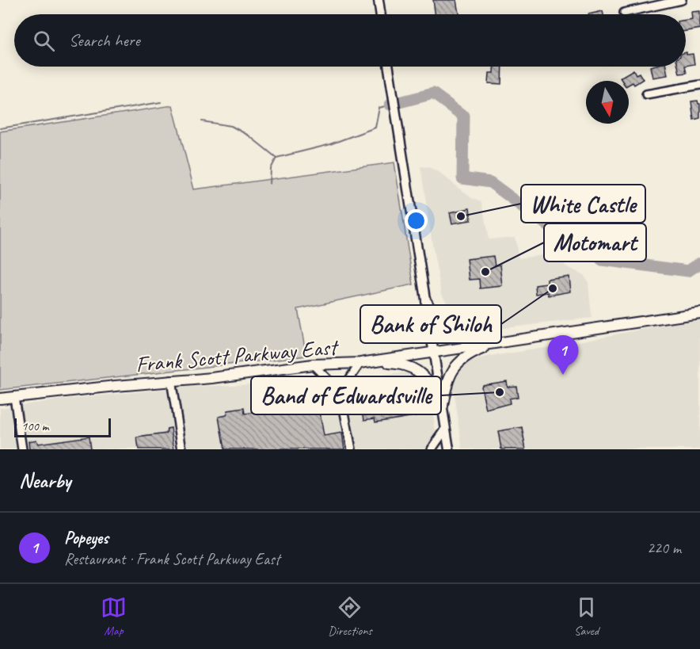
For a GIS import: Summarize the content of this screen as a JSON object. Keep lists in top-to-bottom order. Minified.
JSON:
{"streets":{"main road":["Frank Scott Parkway East"]},"places":["White Castle","Motomart","Bank of Shiloh","Band of Edwardsville"],"scale_bar":"100 m","north":"bottom","page":{"search":"Search here","pins":"1","scale":"100 m","heading":"Nearby","list":[{"mark":"1","name":"Popeyes","note":"Restaurant · Frank Scott Parkway East","value":"220 m"}],"nav":["Map","Directions","Saved"]}}
